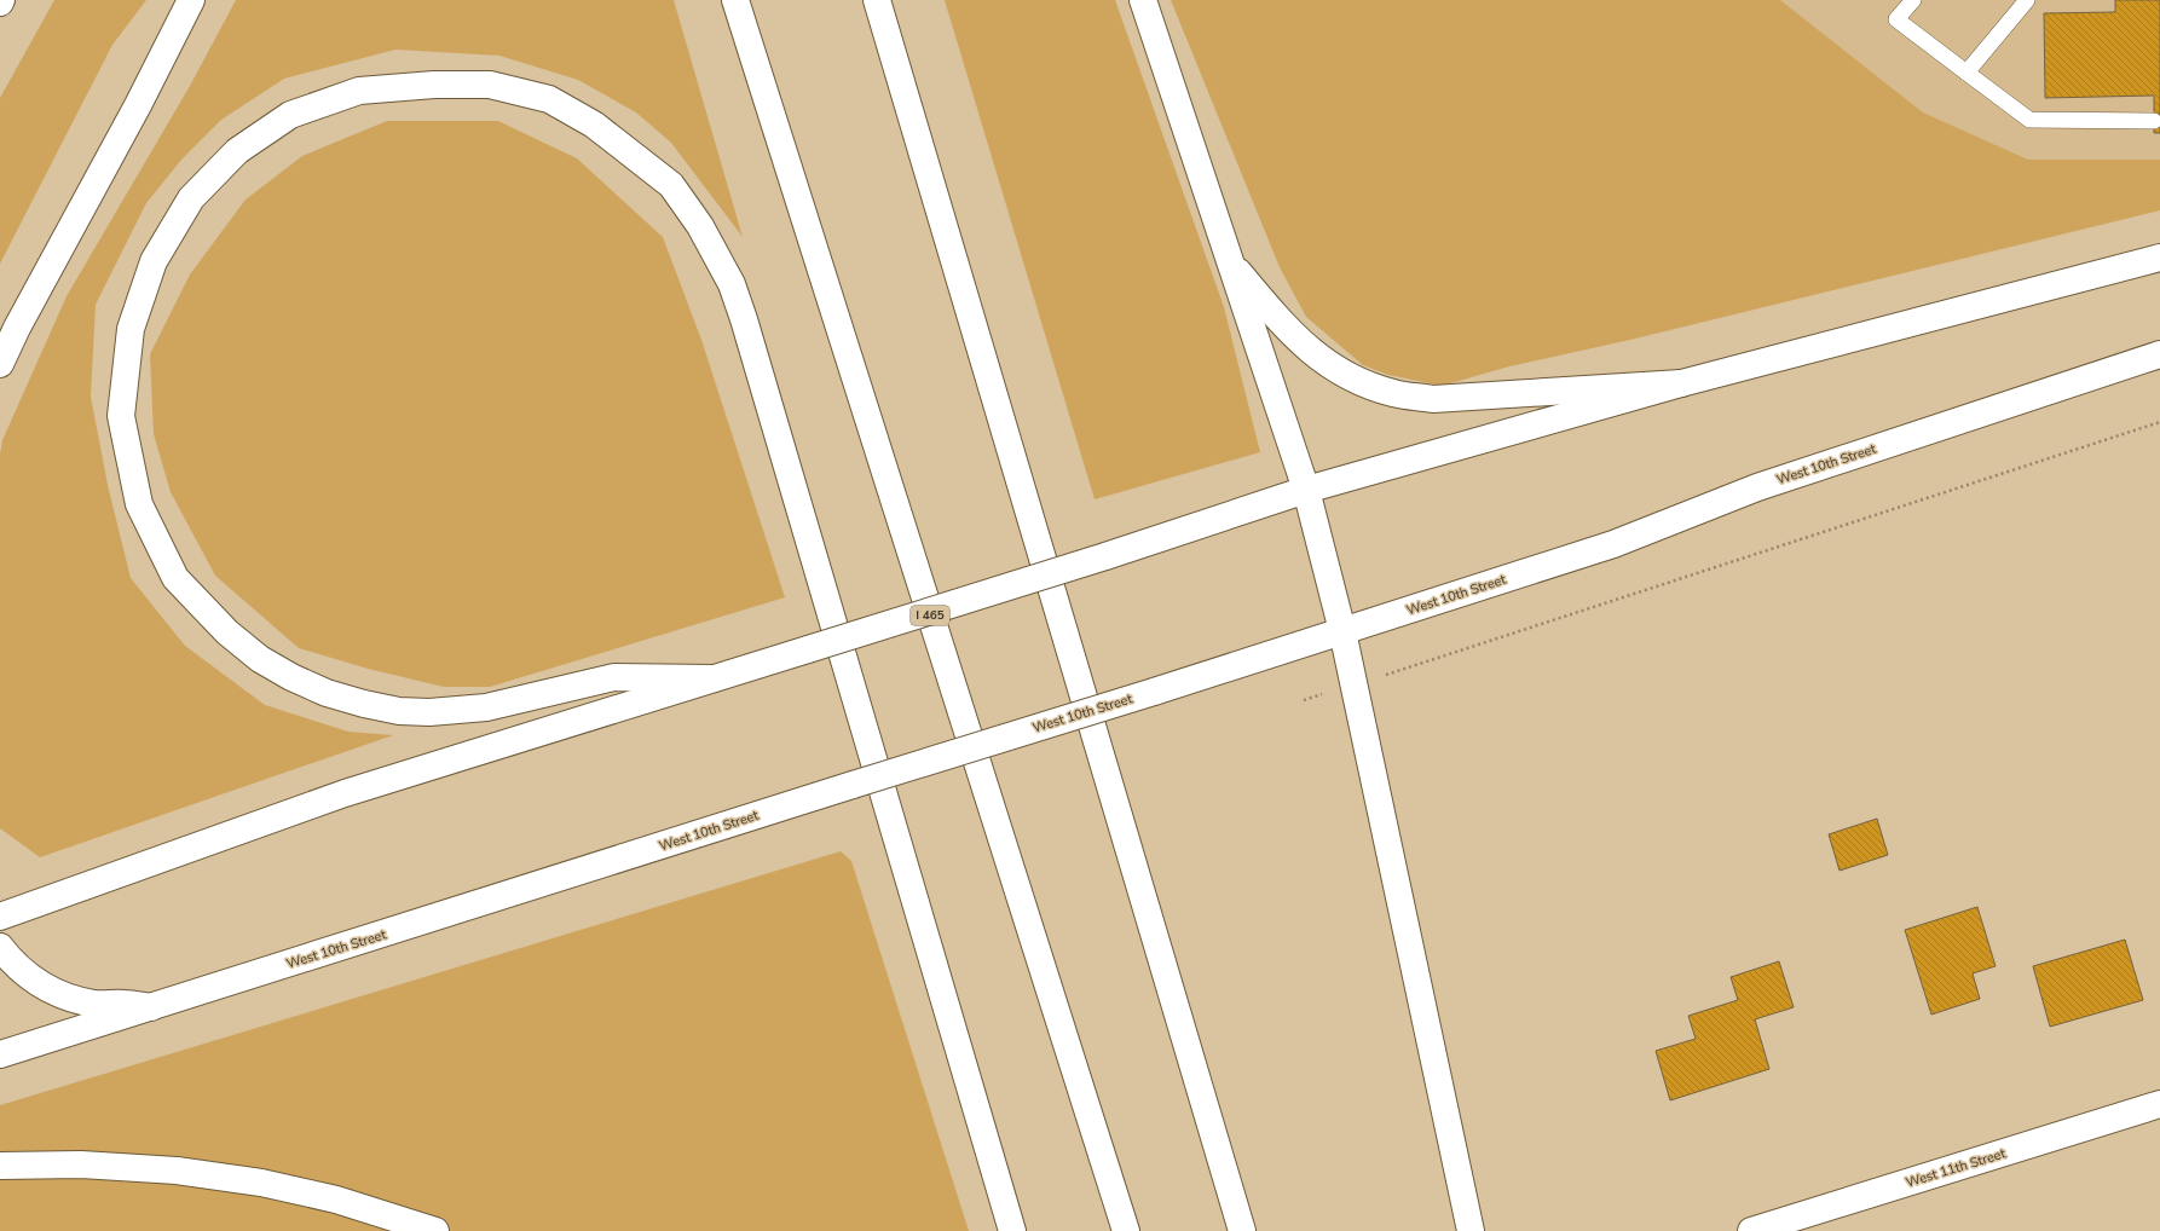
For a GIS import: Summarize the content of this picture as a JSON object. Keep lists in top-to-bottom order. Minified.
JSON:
{"streets":{"main road":["West 10th Street","I 465","West 11th Street"]}}
